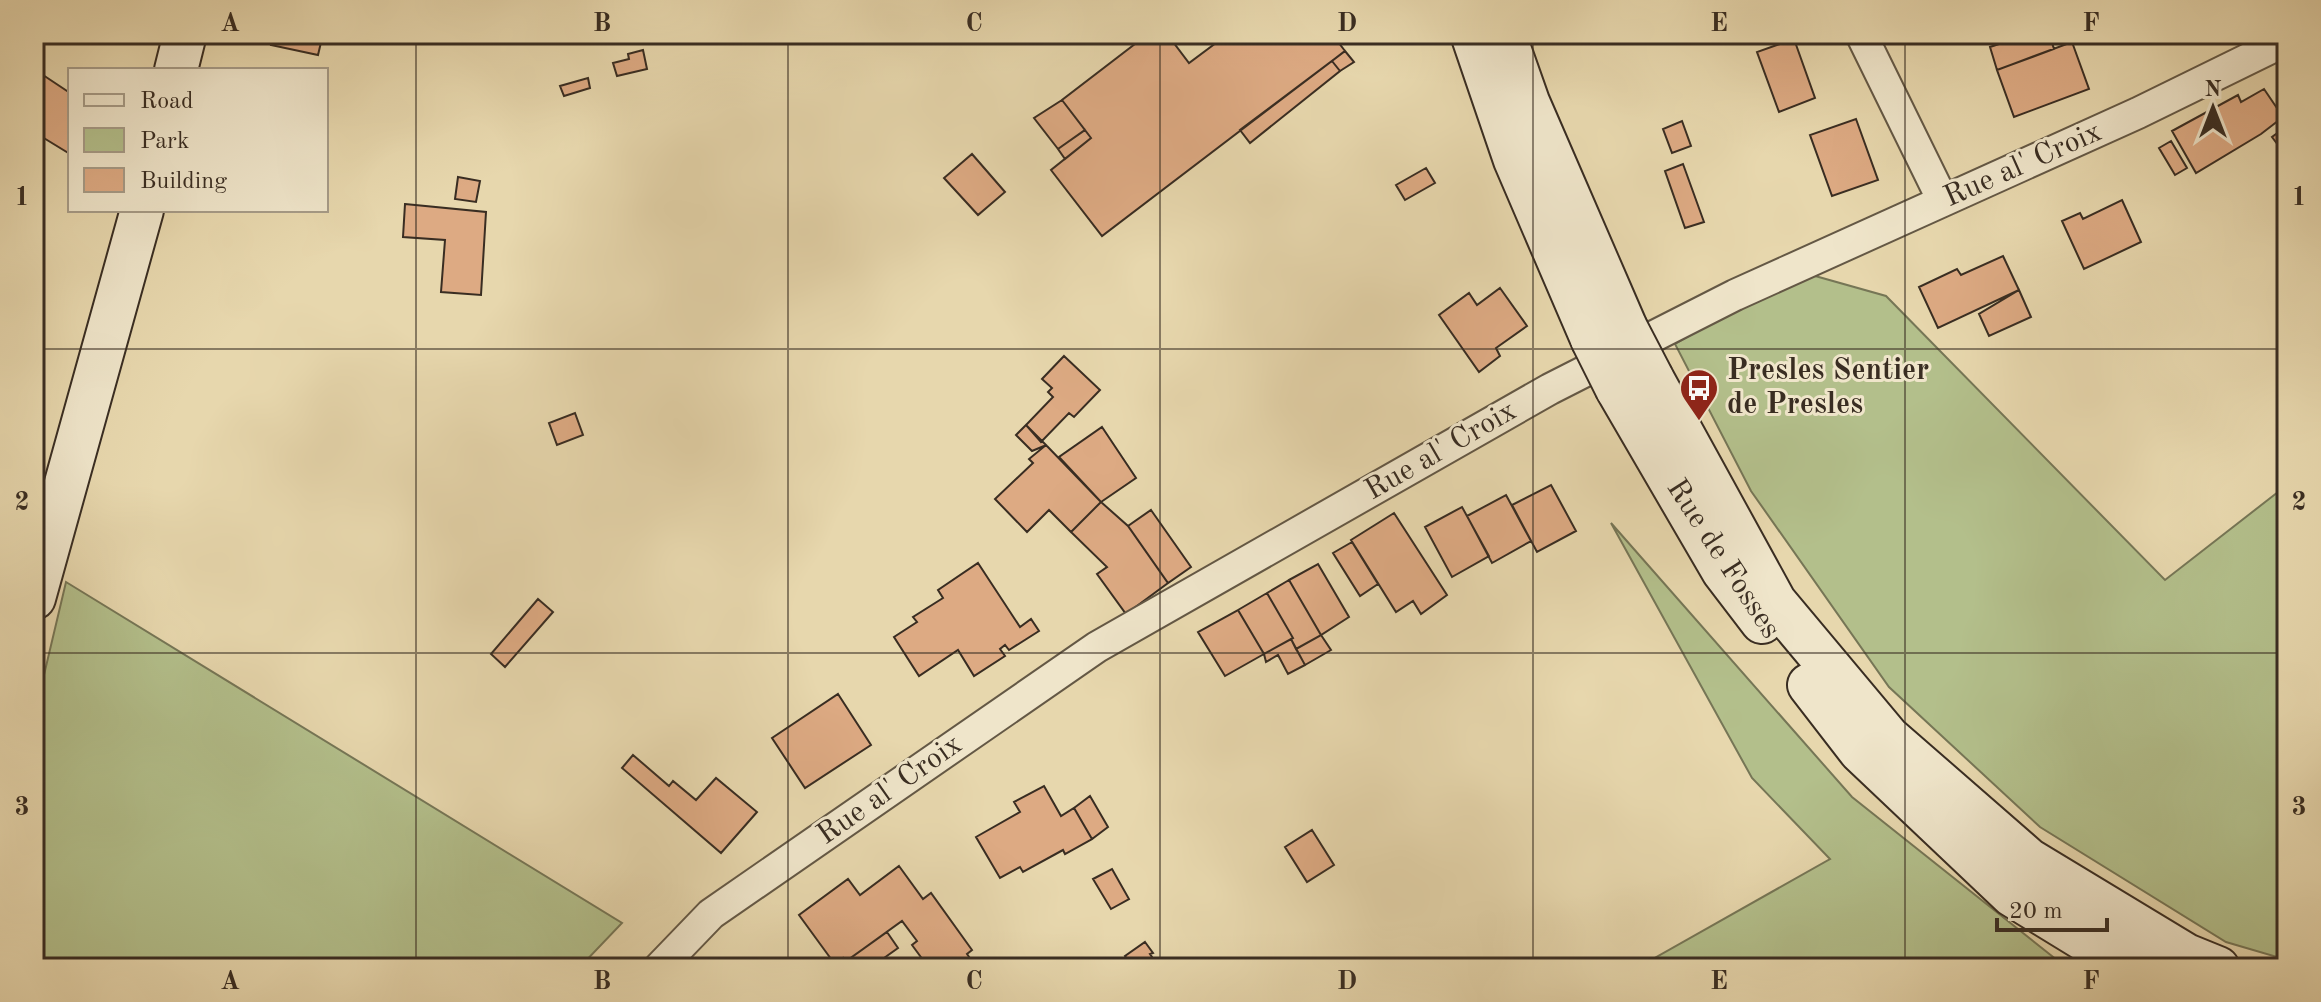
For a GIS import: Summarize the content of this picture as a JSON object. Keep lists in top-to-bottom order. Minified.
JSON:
{"streets":{"main road":["Rue de Fosses"],"street":["Rue al' Croix"]},"places":{"bus stop":["Presles Sentier de Presles"]},"legend":["Road","Park","Building"],"scale_bar":"20 m","north":"top","grid":{"columns":["A","B","C","D","E","F"],"rows":["1","2","3"]}}
